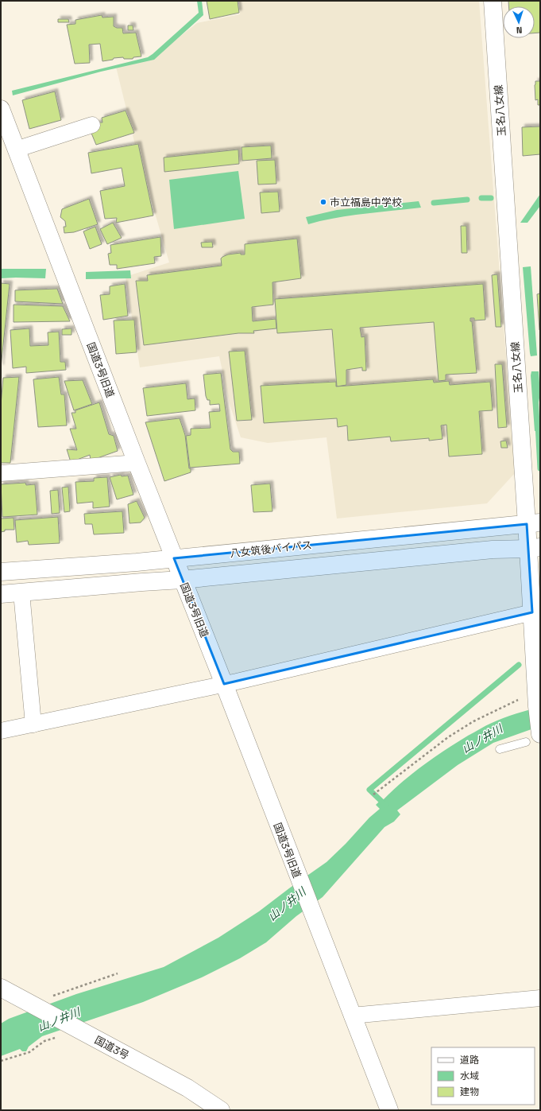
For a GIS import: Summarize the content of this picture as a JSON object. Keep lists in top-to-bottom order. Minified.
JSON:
{"streets":{"main road":["玉名八女線","国道3号旧道","八女筑後バイパス","国道3号"]},"crossings":[["玉名八女線","八女筑後バイパス"],["国道3号旧道","八女筑後バイパス"]],"water":["山ノ井川"],"places":["市立福島中学校"],"legend":["道路","水域","建物"],"north":"bottom"}
